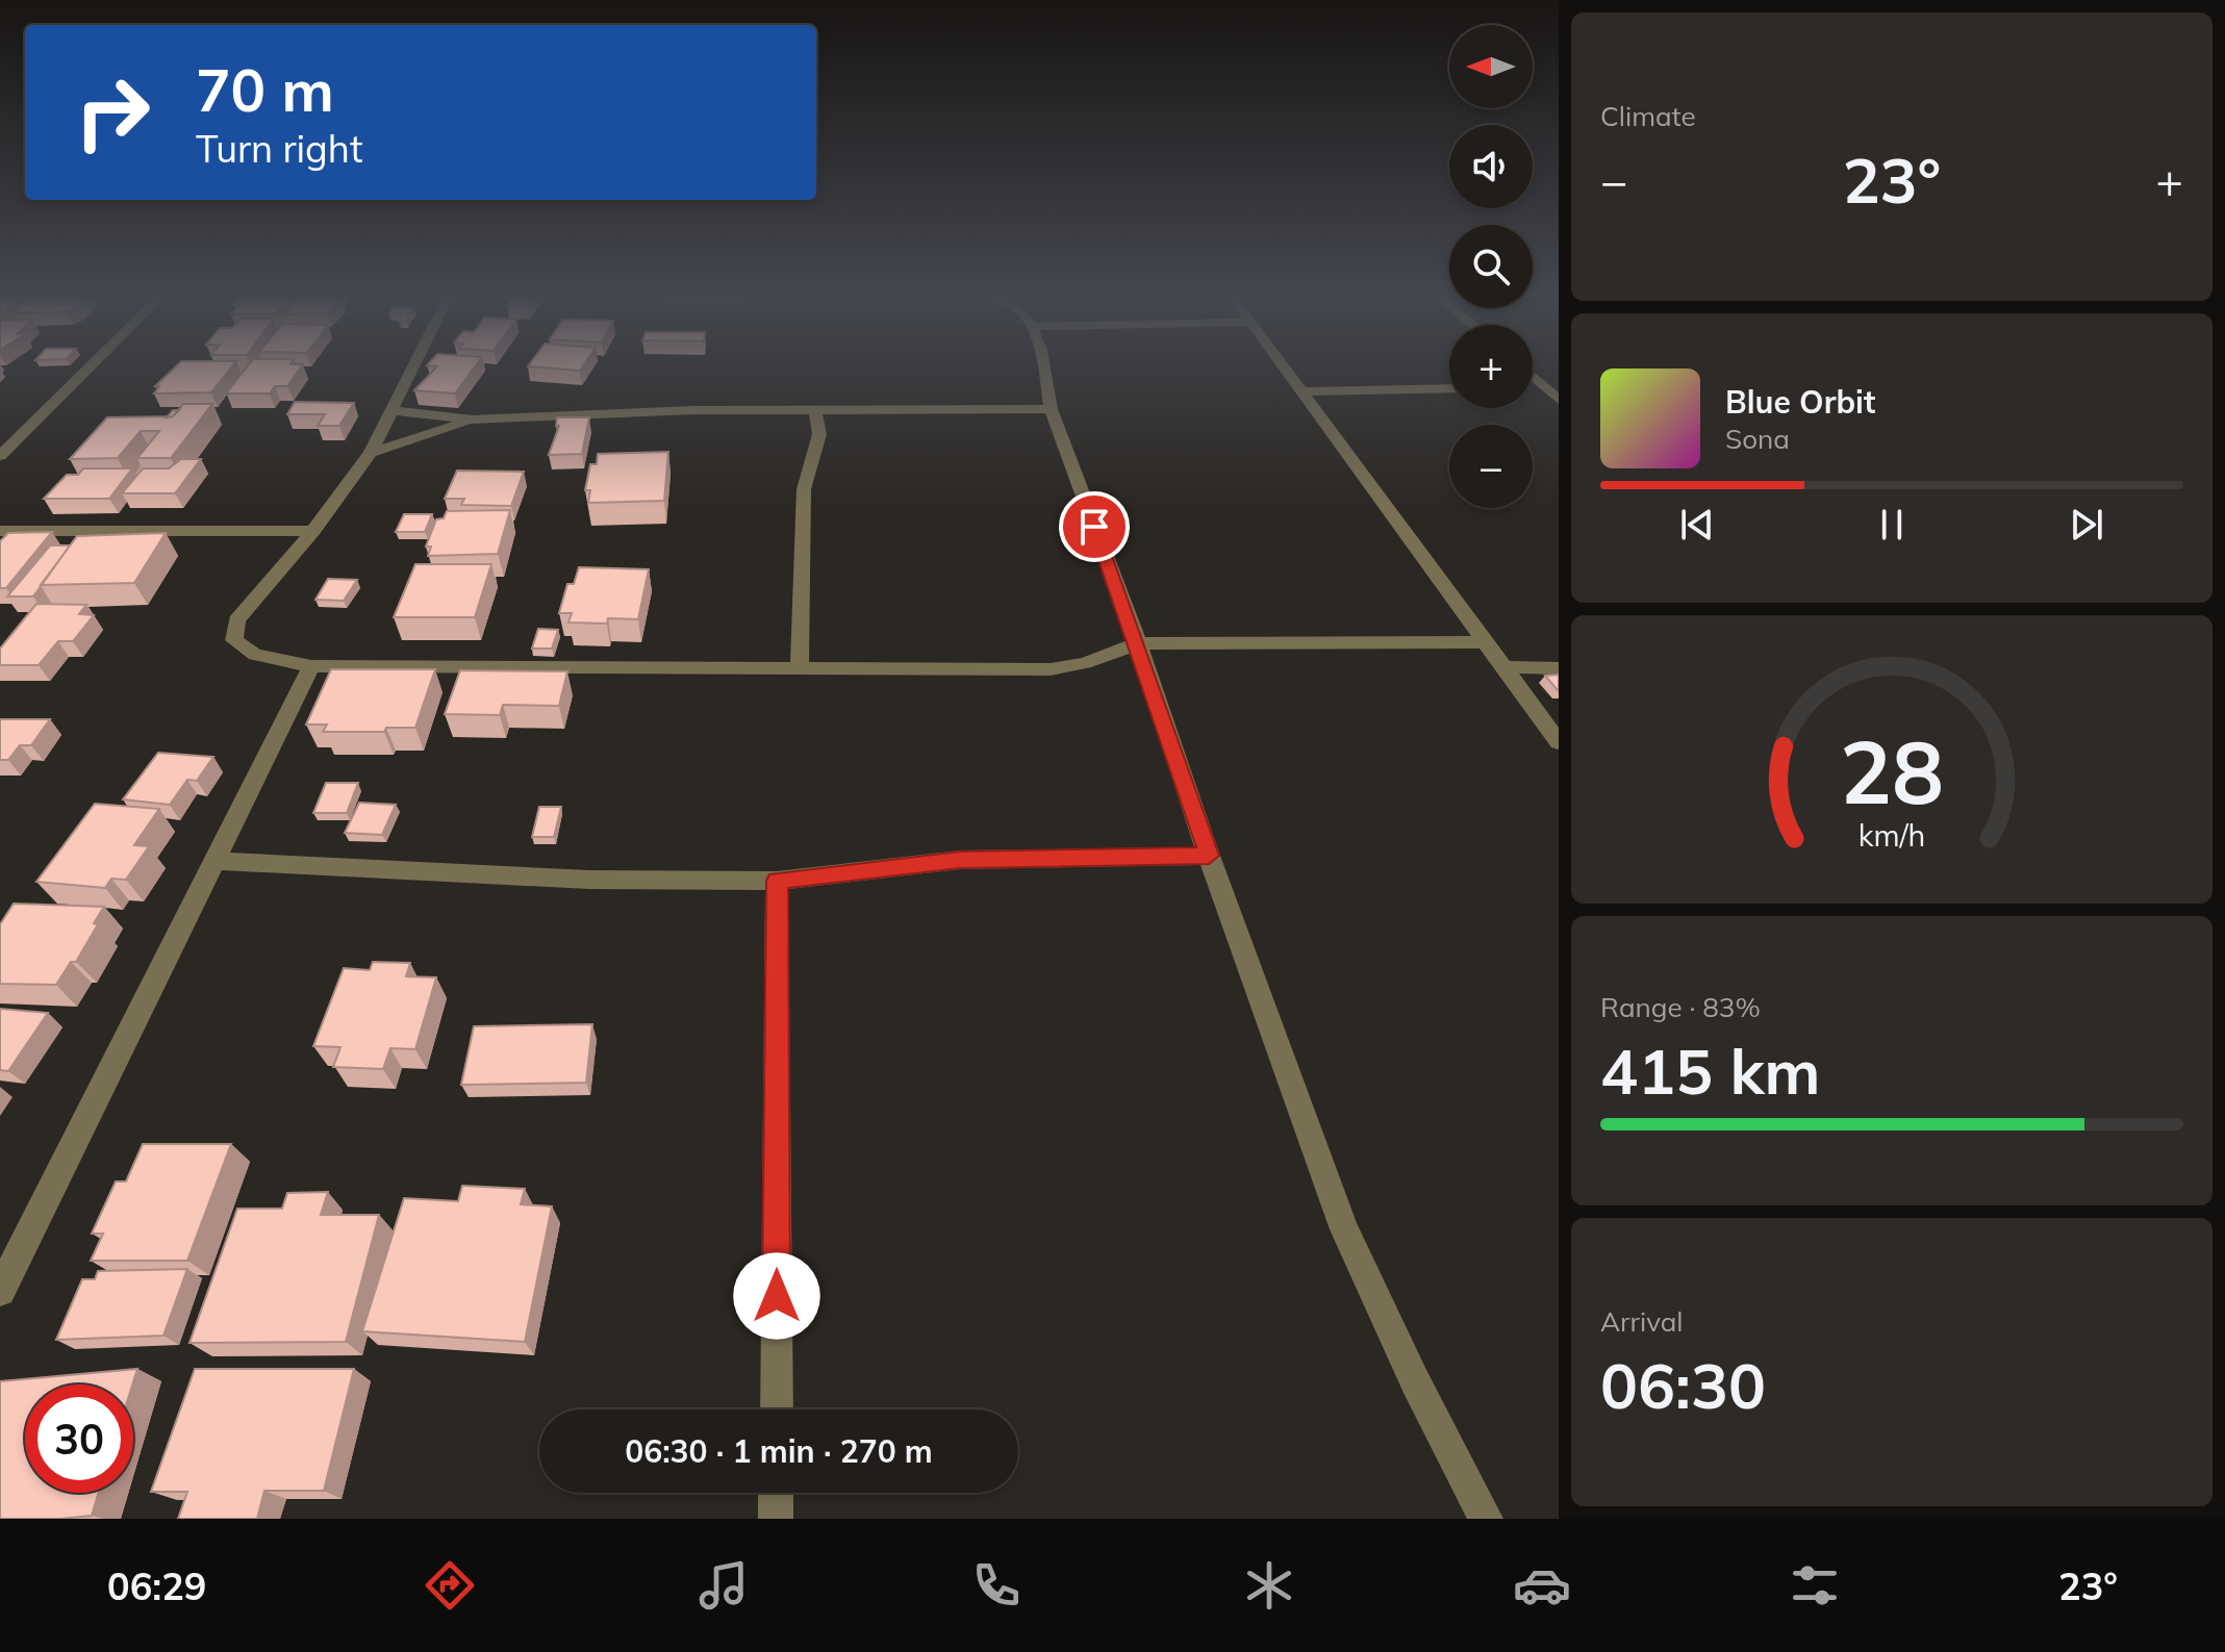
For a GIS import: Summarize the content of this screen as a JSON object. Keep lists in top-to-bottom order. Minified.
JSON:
{"north":"left","page":{"tile":["Climate",["Range · 83%","415 km"],["Arrival","06:30"]],"map_buttons":["+","−"],"turn":["70 m","Turn right"],"heat":["−","23°","+"],"song":["Blue Orbit","Sona"],"limit":"30","trip":"06:30 · 1 min · 270 m","tabs":["06:29","23°"],"gauge":["28","km/h"]}}
